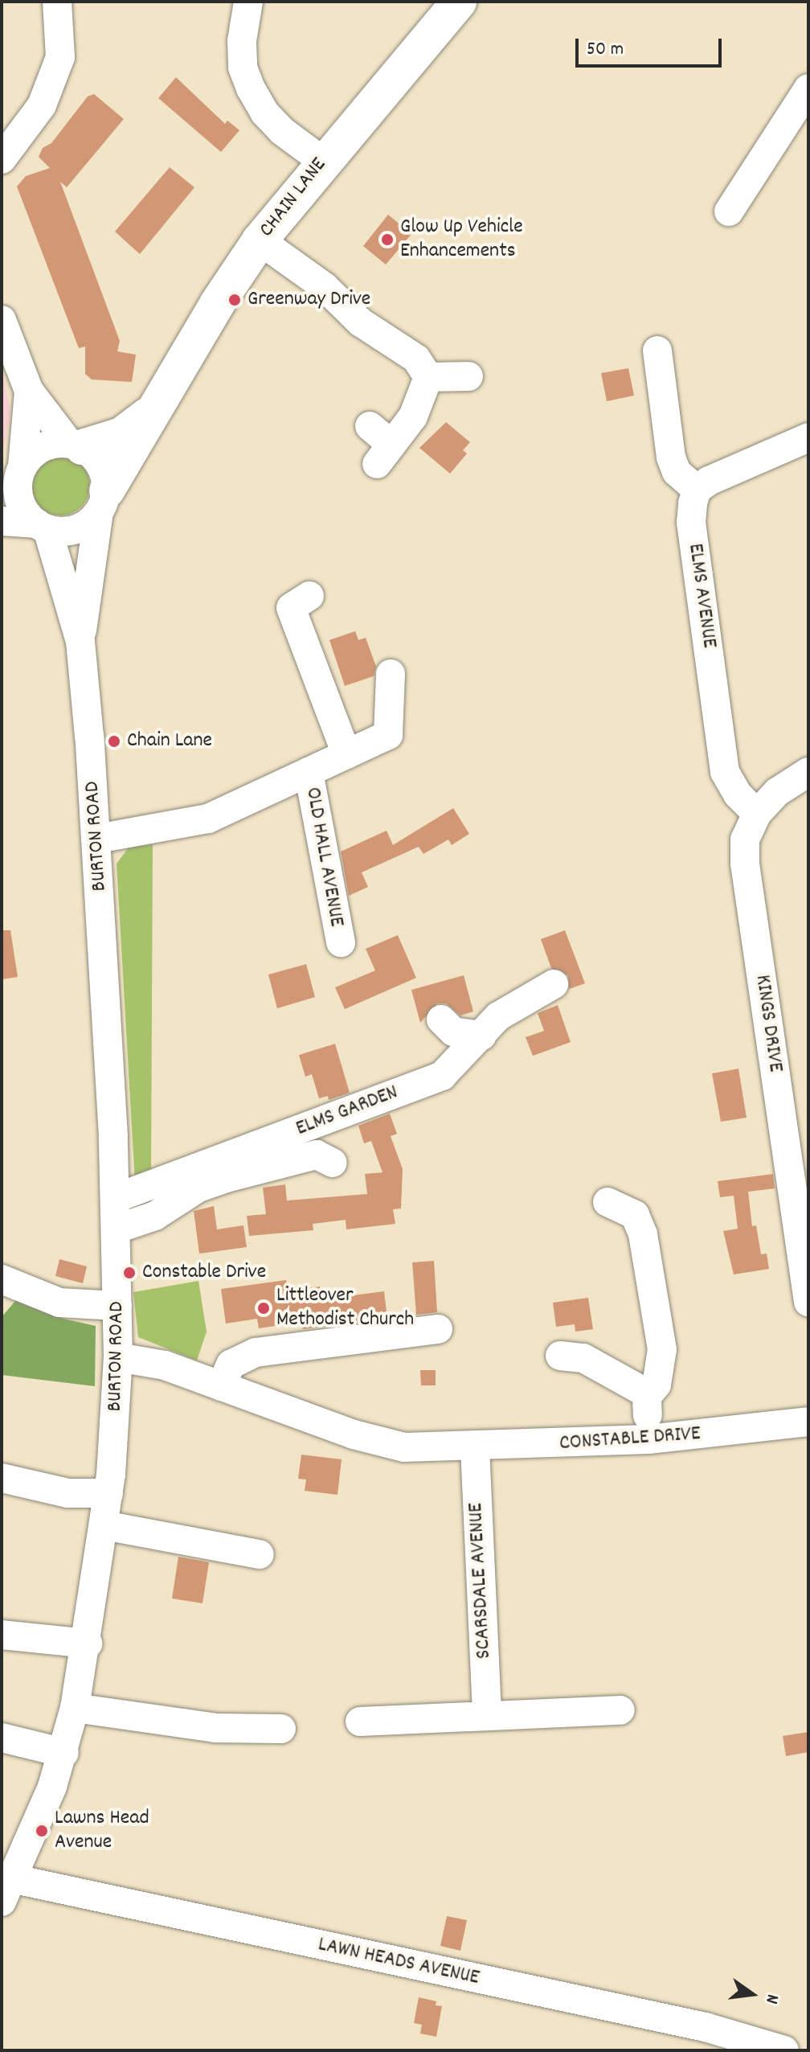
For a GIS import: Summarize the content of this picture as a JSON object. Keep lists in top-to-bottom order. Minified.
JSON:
{"streets":{"main road":["CHAIN LANE"],"street":["ELMS AVENUE","BURTON ROAD","OLD HALL AVENUE","KINGS DRIVE","ELMS GARDEN","CONSTABLE DRIVE","SCARSDALE AVENUE","LAWN HEADS AVENUE"]},"crossings":[["CHAIN LANE","BURTON ROAD"],["ELMS AVENUE","KINGS DRIVE"],["BURTON ROAD","OLD HALL AVENUE"],["BURTON ROAD","ELMS GARDEN"],["BURTON ROAD","CONSTABLE DRIVE"],["BURTON ROAD","LAWN HEADS AVENUE"],["CONSTABLE DRIVE","SCARSDALE AVENUE"]],"places":["Glow Up Vehicle Enhancements","Greenway Drive","Chain Lane","Constable Drive","Littleover Methodist Church","Lawns Head Avenue"],"scale_bar":"50 m","north":"right"}
